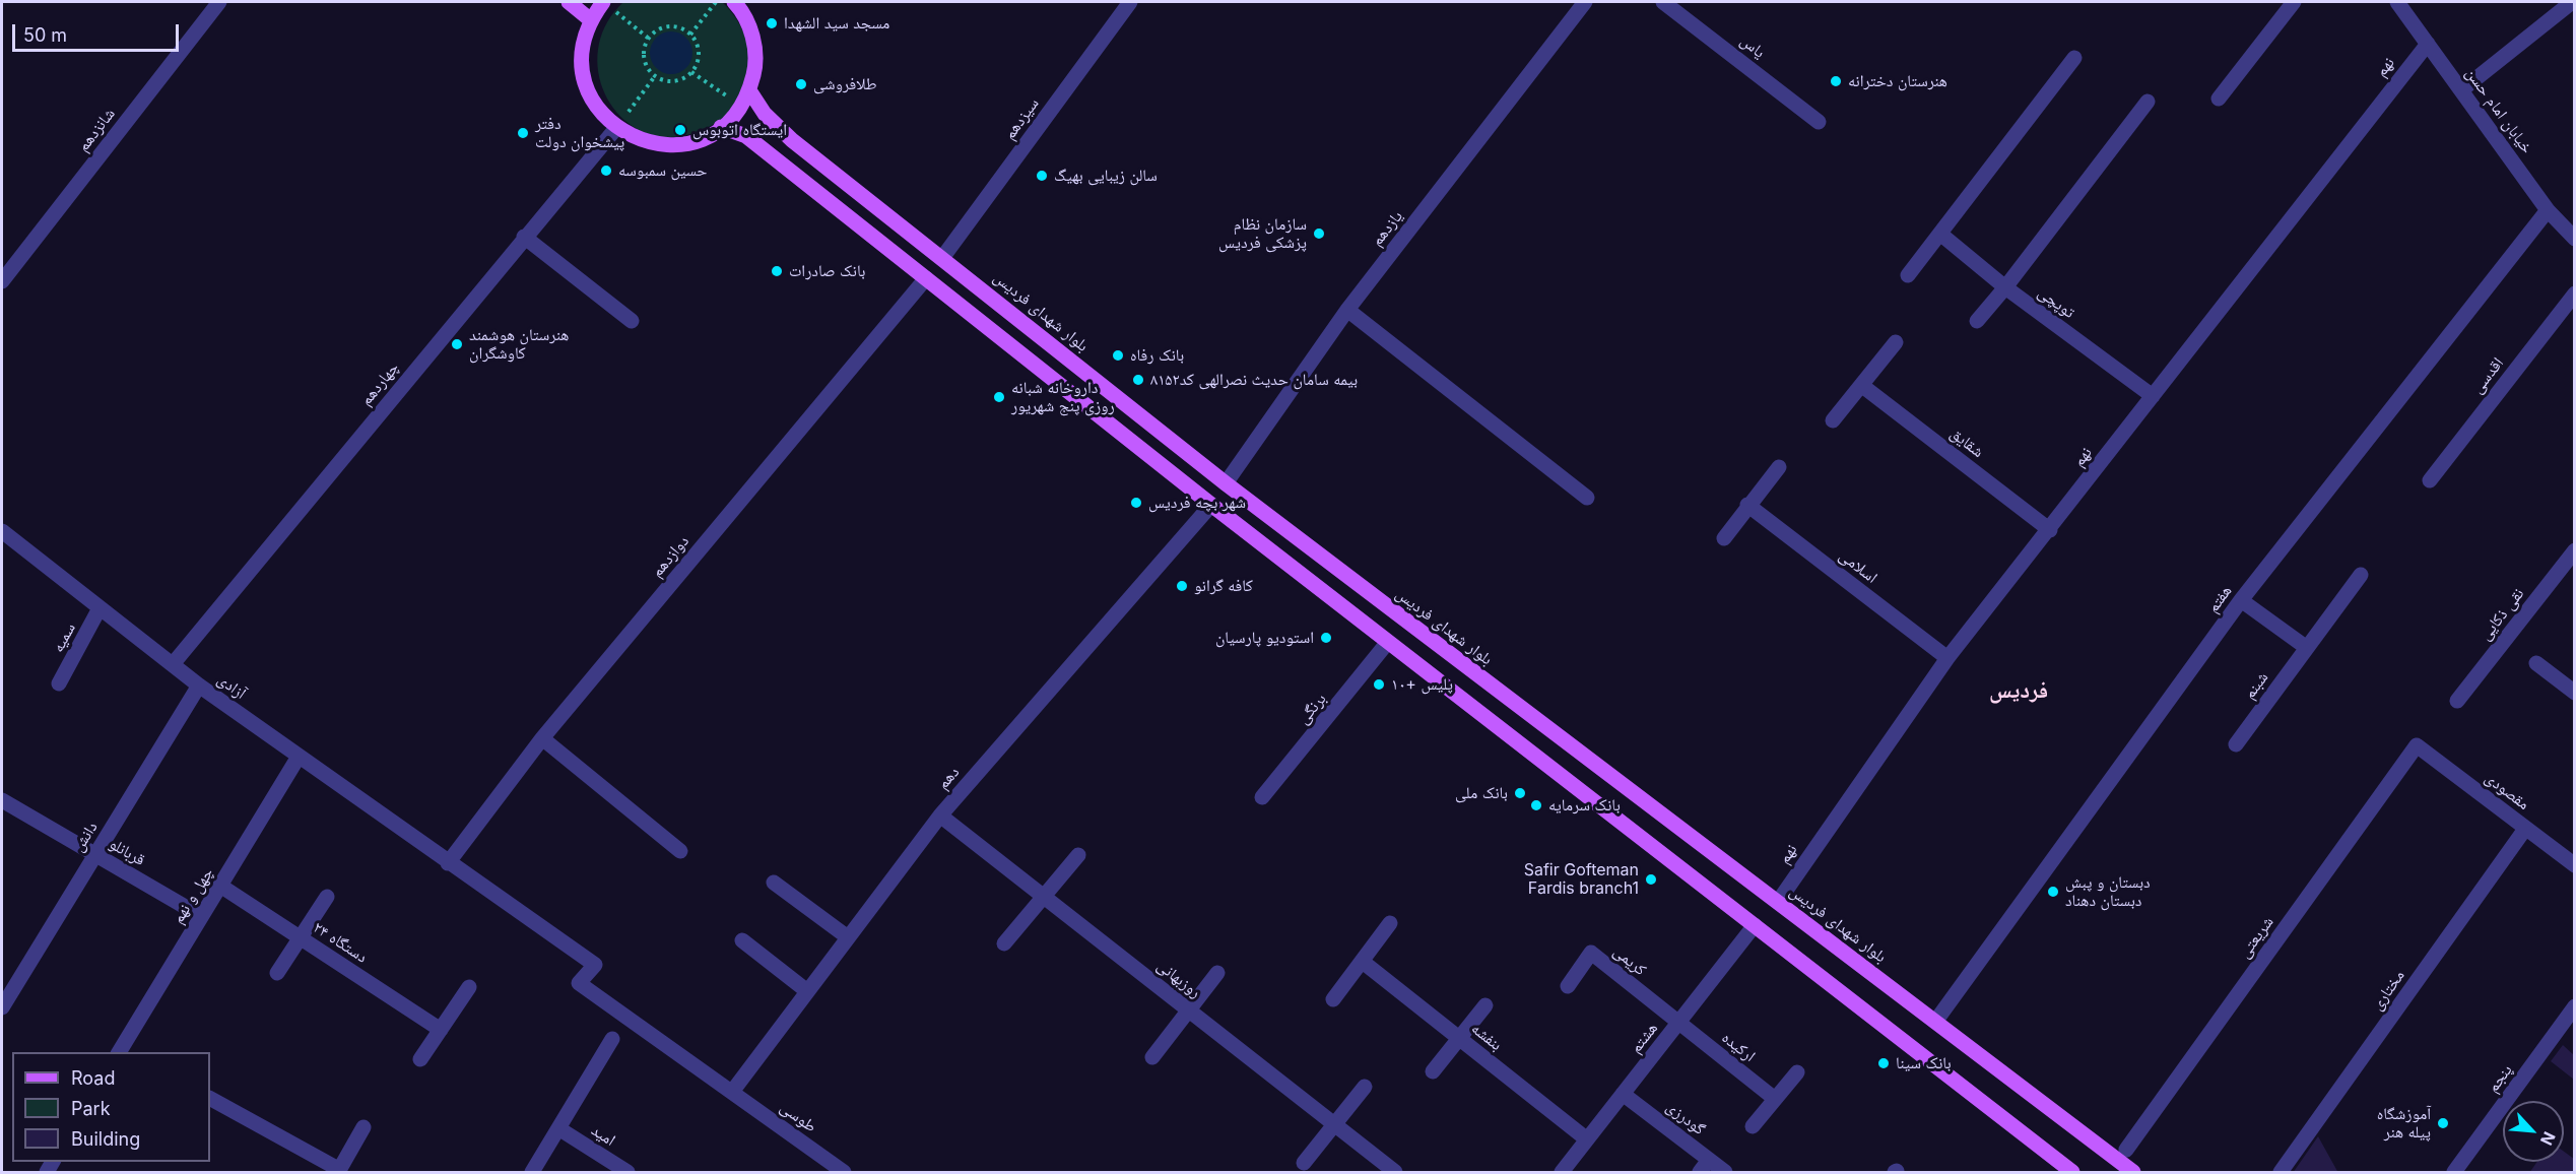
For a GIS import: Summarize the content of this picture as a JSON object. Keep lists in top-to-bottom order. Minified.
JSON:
{"streets":{"main road":["بلوار شهدای فردیس"],"street":["یاس","نهم","خیابان امام حسن","سیزدهم","شانزدهم","یازدهم","توپچی","اقدسی","چهاردهم","شقایق","دوازدهم","اسلامی","هفتم","نقی ذکایی","سمیه","شبنم","آزادی","برنگی","دهم","مقصودی","دانش","قربانلو","چهل و نهم","شریعتی","۲۴ دستگاه","کریمی","روزبهانی","مختاری","بنفشه","هشتم","ارکیده","پنجم","طوسی","گودرزی","امید"]},"crossings":[["نهم","خیابان امام حسن"],["نهم","توپچی"],["نهم","بلوار شهدای فردیس"],["نهم","شقایق"],["نهم","اسلامی"],["خیابان امام حسن","هفتم"],["سیزدهم","بلوار شهدای فردیس"],["یازدهم","بلوار شهدای فردیس"],["بلوار شهدای فردیس","هفتم"],["چهاردهم","آزادی"],["دوازدهم","آزادی"],["دوازدهم","طوسی"],["سمیه","آزادی"],["آزادی","دانش"],["آزادی","چهل و نهم"],["آزادی","طوسی"],["دهم","روزبهانی"],["دهم","طوسی"],["مقصودی","شریعتی"],["مقصودی","مختاری"],["دانش","قربانلو"],["قربانلو","چهل و نهم"],["چهل و نهم","۲۴ دستگاه"],["کریمی","هشتم"],["کریمی","ارکیده"],["بنفشه","هشتم"],["هشتم","ارکیده"],["هشتم","گودرزی"]],"districts":["فردیس"],"places":["مسجد سید الشهدا","هنرستان دخترانه","طلافروشی","ایستگاه اتوبوس","دفتر پیشخوان دولت","حسین سمبوسه","سالن زیبایی بهیگ","سازمان نظام پزشکی فردیس","بانک صادرات","هنرستان هوشمند کاوشگران","بانک رفاه","بیمه سامان حدیث نصرالهی کد۸۱۵۲","داروخانه شبانه روزی پنج شهریور","شهر بچه فردیس","کافه گرانو","استودیو پارسیان","پلیس +۱۰","بانک ملی","بانک سرمایه","Safir Gofteman Fardis branch1","دبستان و پبش دبستان دهناد","بانک سینا","آموزشگاه پیله هنر"],"legend":["Road","Park","Building"],"scale_bar":"50 m","north":"bottom right"}
